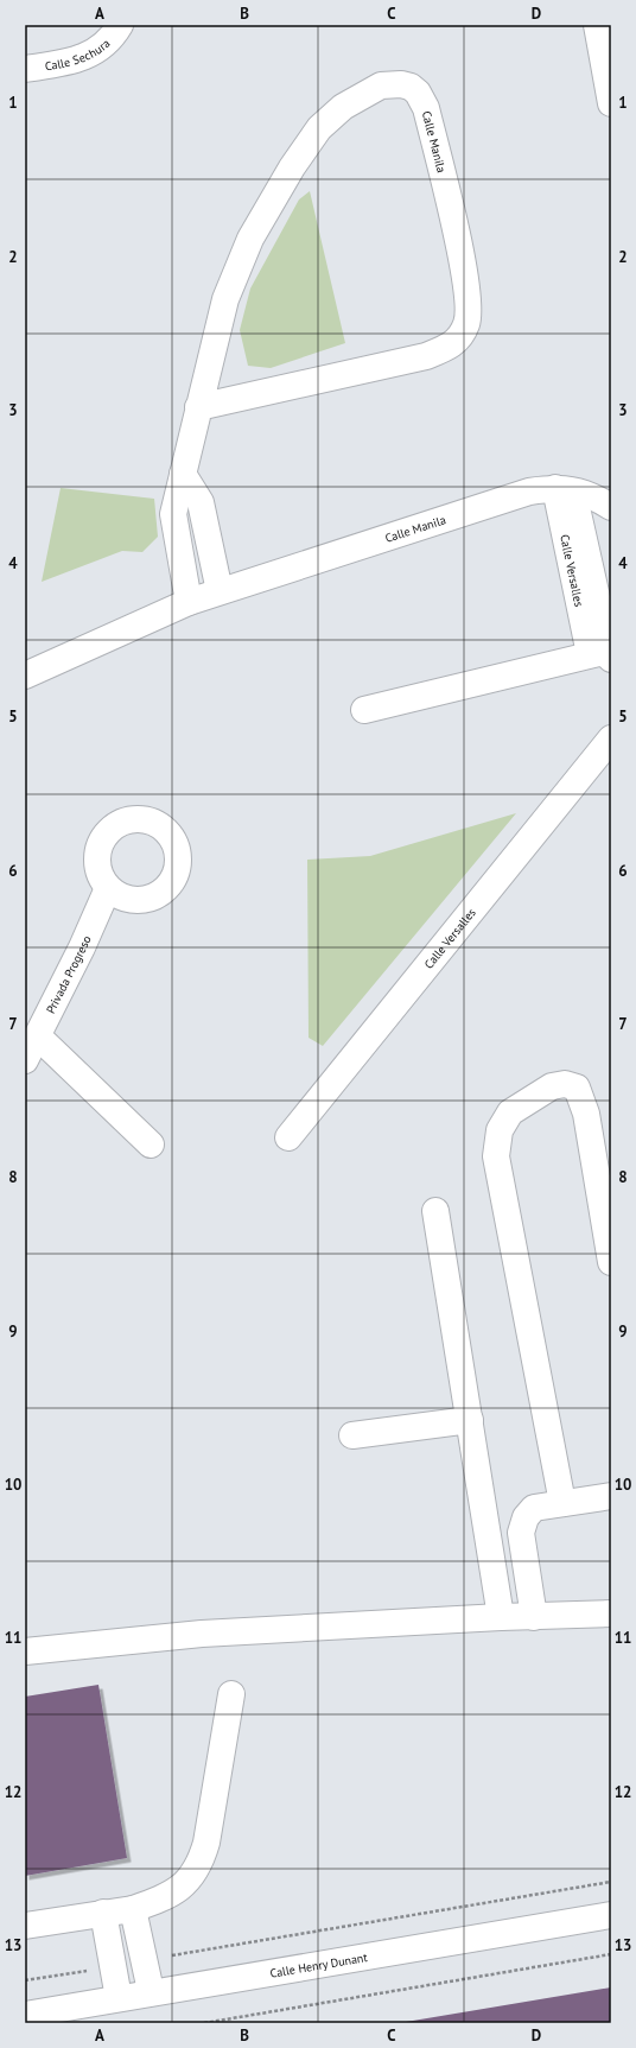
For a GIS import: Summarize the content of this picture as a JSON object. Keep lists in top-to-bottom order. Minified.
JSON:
{"streets":{"street":["Calle Sechura","Calle Manila","Calle Versalles","Privada Progreso","Calle Henry Dunant"]},"crossings":[["Calle Manila","Calle Versalles"]],"grid":{"columns":["A","B","C","D"],"rows":["1","2","3","4","5","6","7","8","9","10","11","12","13"]}}
